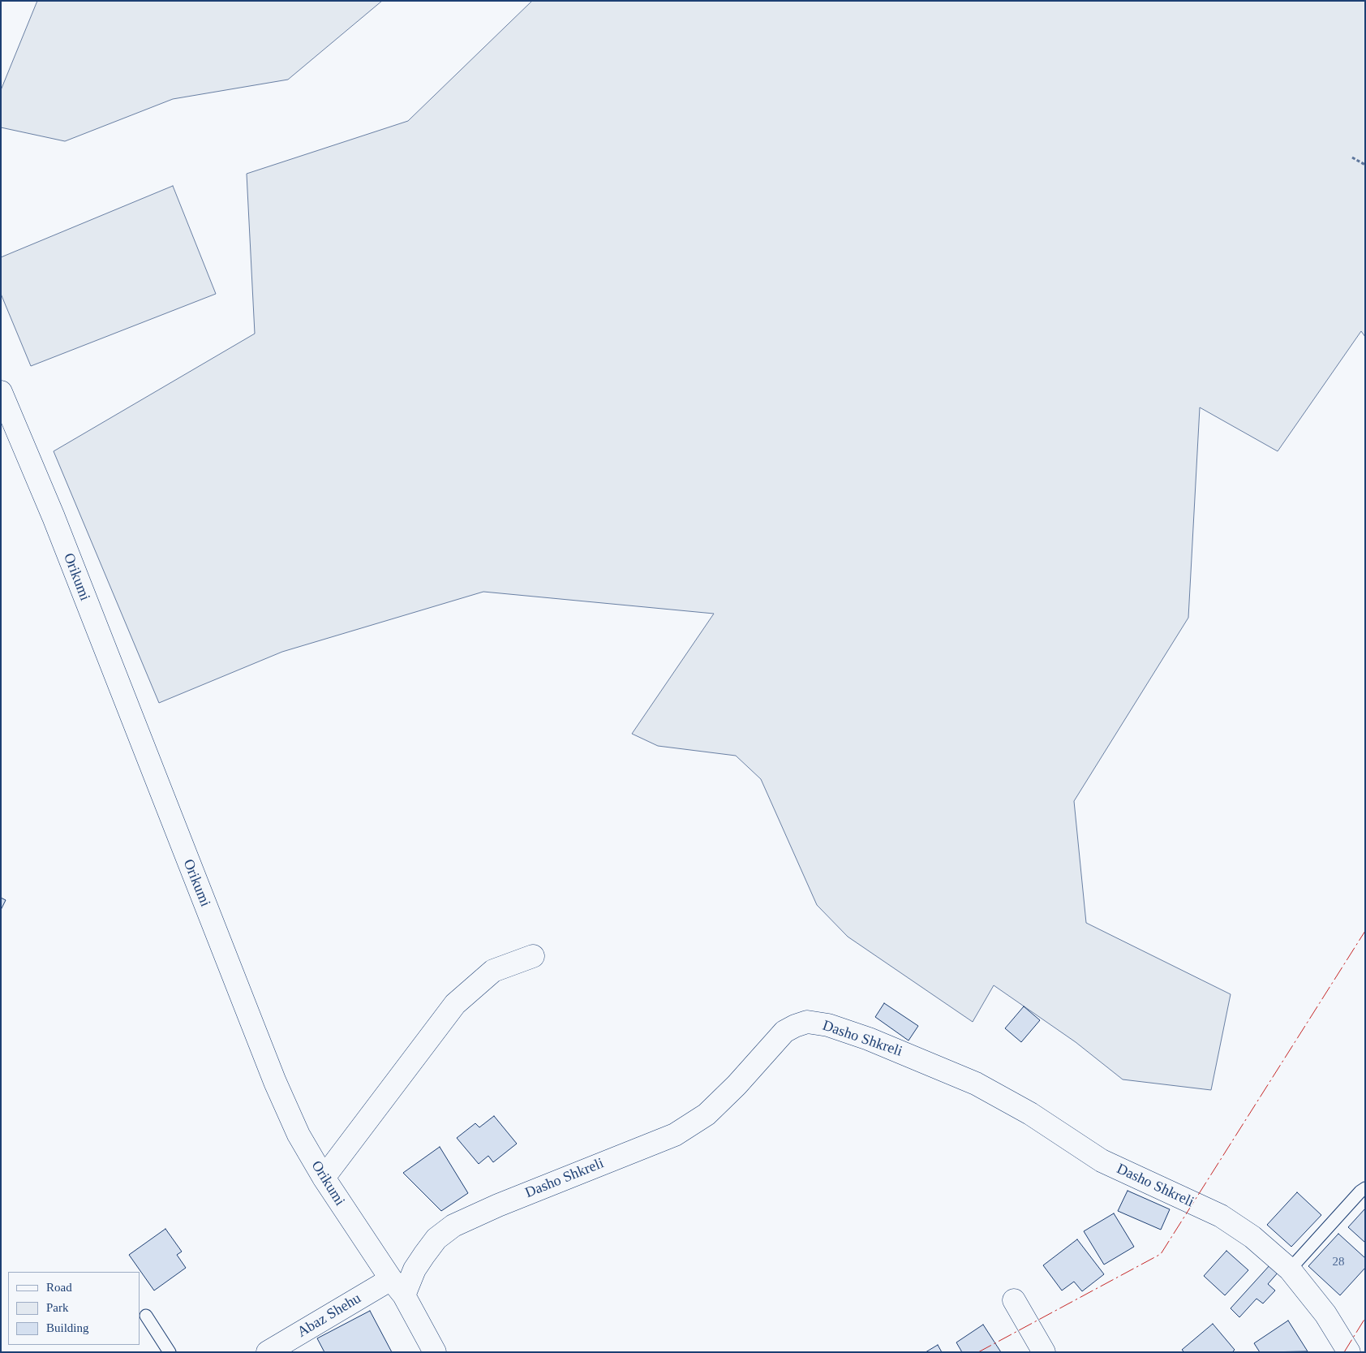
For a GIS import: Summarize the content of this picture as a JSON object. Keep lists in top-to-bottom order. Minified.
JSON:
{"streets":{"street":["Orikumi","Dasho Shkreli","Abaz Shehu"]},"crossings":[["Orikumi","Dasho Shkreli"],["Orikumi","Abaz Shehu"],["Dasho Shkreli","Abaz Shehu"]],"house_numbers":["28"],"legend":["Road","Park","Building"]}
